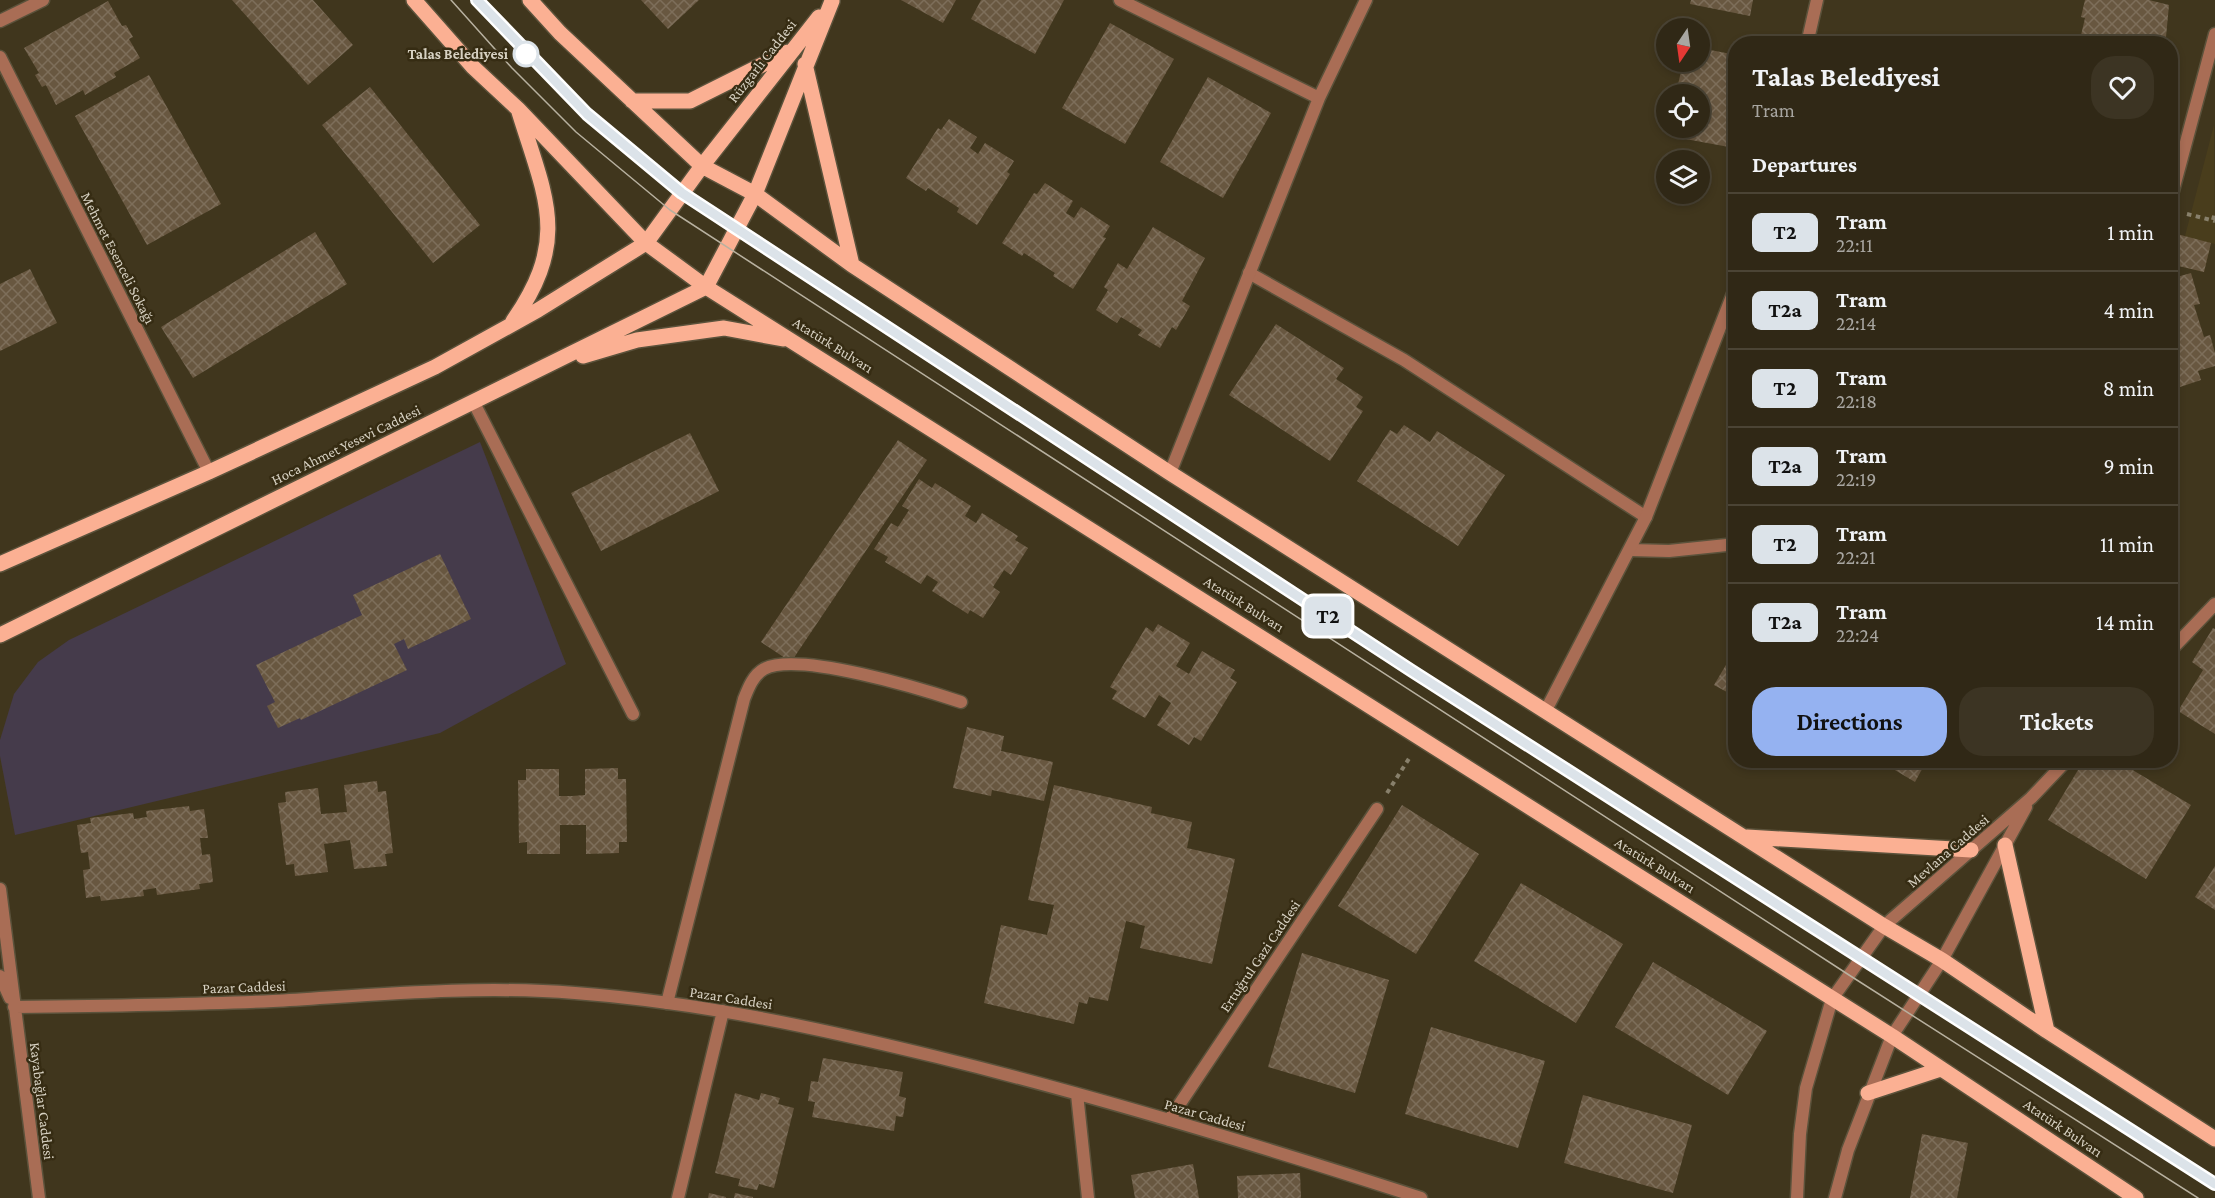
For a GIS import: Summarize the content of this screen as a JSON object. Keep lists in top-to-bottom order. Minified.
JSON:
{"streets":{"main road":["Rüzgarlı Caddesi","Atatürk Bulvarı","Hoca Ahmet Yesevi Caddesi"],"street":["Mehmet Esenceli Sokağı","Mevlana Caddesi","Ertuğrul Gazi Caddesi","Pazar Caddesi","Kayabağlar Caddesi"]},"crossings":[["Rüzgarlı Caddesi","Atatürk Bulvarı"],["Rüzgarlı Caddesi","Hoca Ahmet Yesevi Caddesi"],["Atatürk Bulvarı","Hoca Ahmet Yesevi Caddesi"],["Atatürk Bulvarı","Mevlana Caddesi"],["Ertuğrul Gazi Caddesi","Pazar Caddesi"],["Pazar Caddesi","Kayabağlar Caddesi"]],"places":["Talas Belediyesi"],"lines":["tram line T2"],"north":"bottom","page":{"on_map":"T2","heading":[["Talas Belediyesi","Tram"],"Departures"],"list":[{"mark":"T2","name":"Tram","note":"22:11","value":"1 min"},{"mark":"T2a","name":"Tram","note":"22:14","value":"4 min"},{"mark":"T2","name":"Tram","note":"22:18","value":"8 min"},{"mark":"T2a","name":"Tram","note":"22:19","value":"9 min"},{"mark":"T2","name":"Tram","note":"22:21","value":"11 min"},{"mark":"T2a","name":"Tram","note":"22:24","value":"14 min"}],"buttons":["Directions","Tickets"]}}
